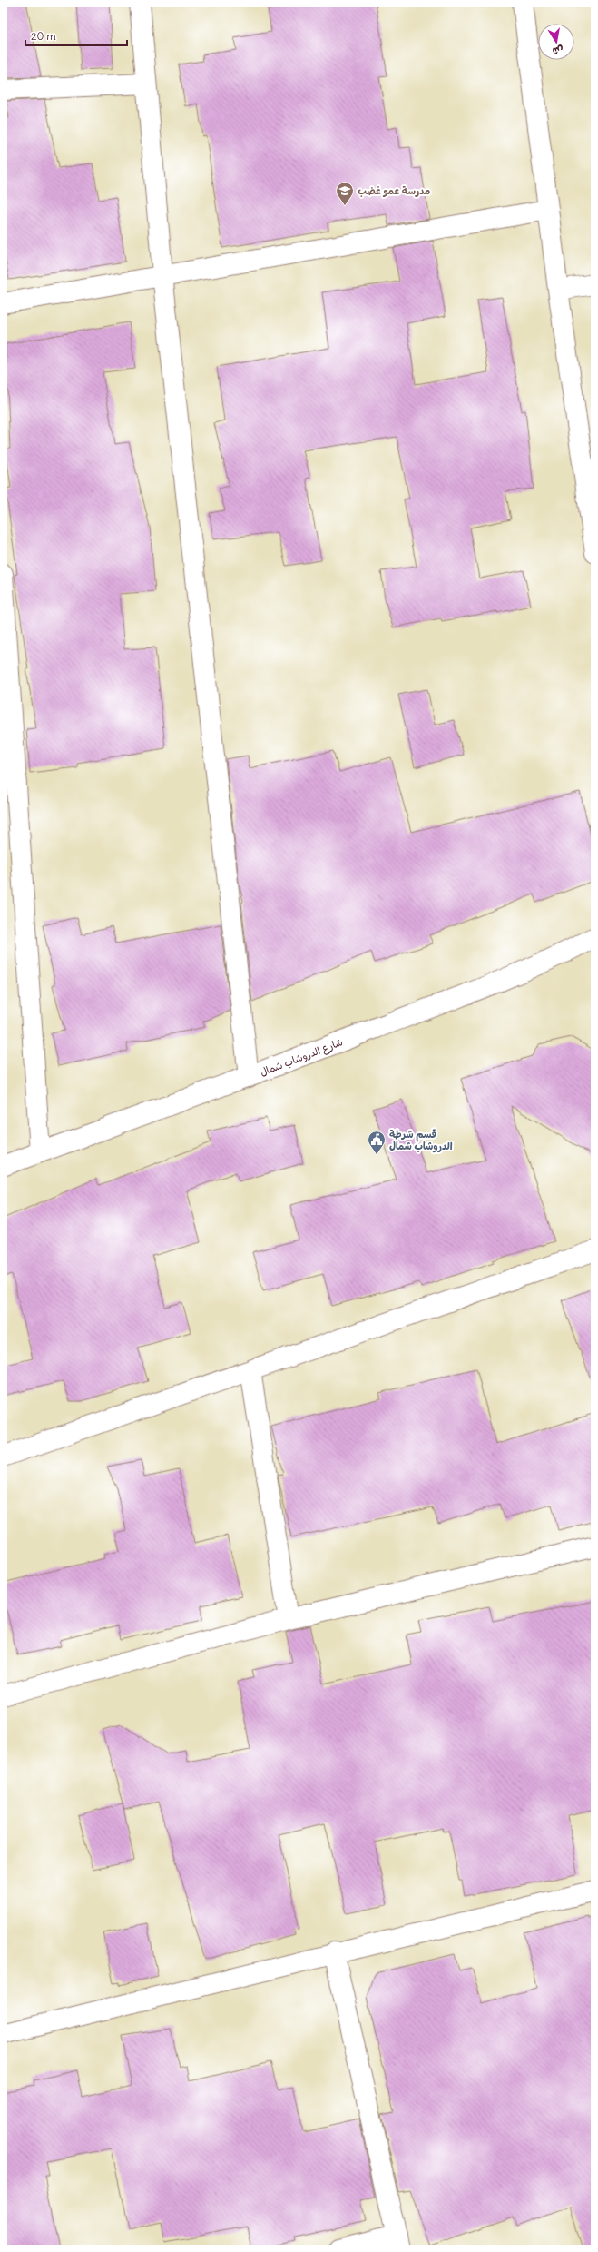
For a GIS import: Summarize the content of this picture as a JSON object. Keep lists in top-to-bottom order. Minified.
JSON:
{"streets":{"street":["شارع الدروشاب شمال"]},"places":{"school or university":["مدرسة عمو غضب"],"public building":["قسم شرطة الدروشاب شمال"]},"scale_bar":"20 m","north":"bottom"}
